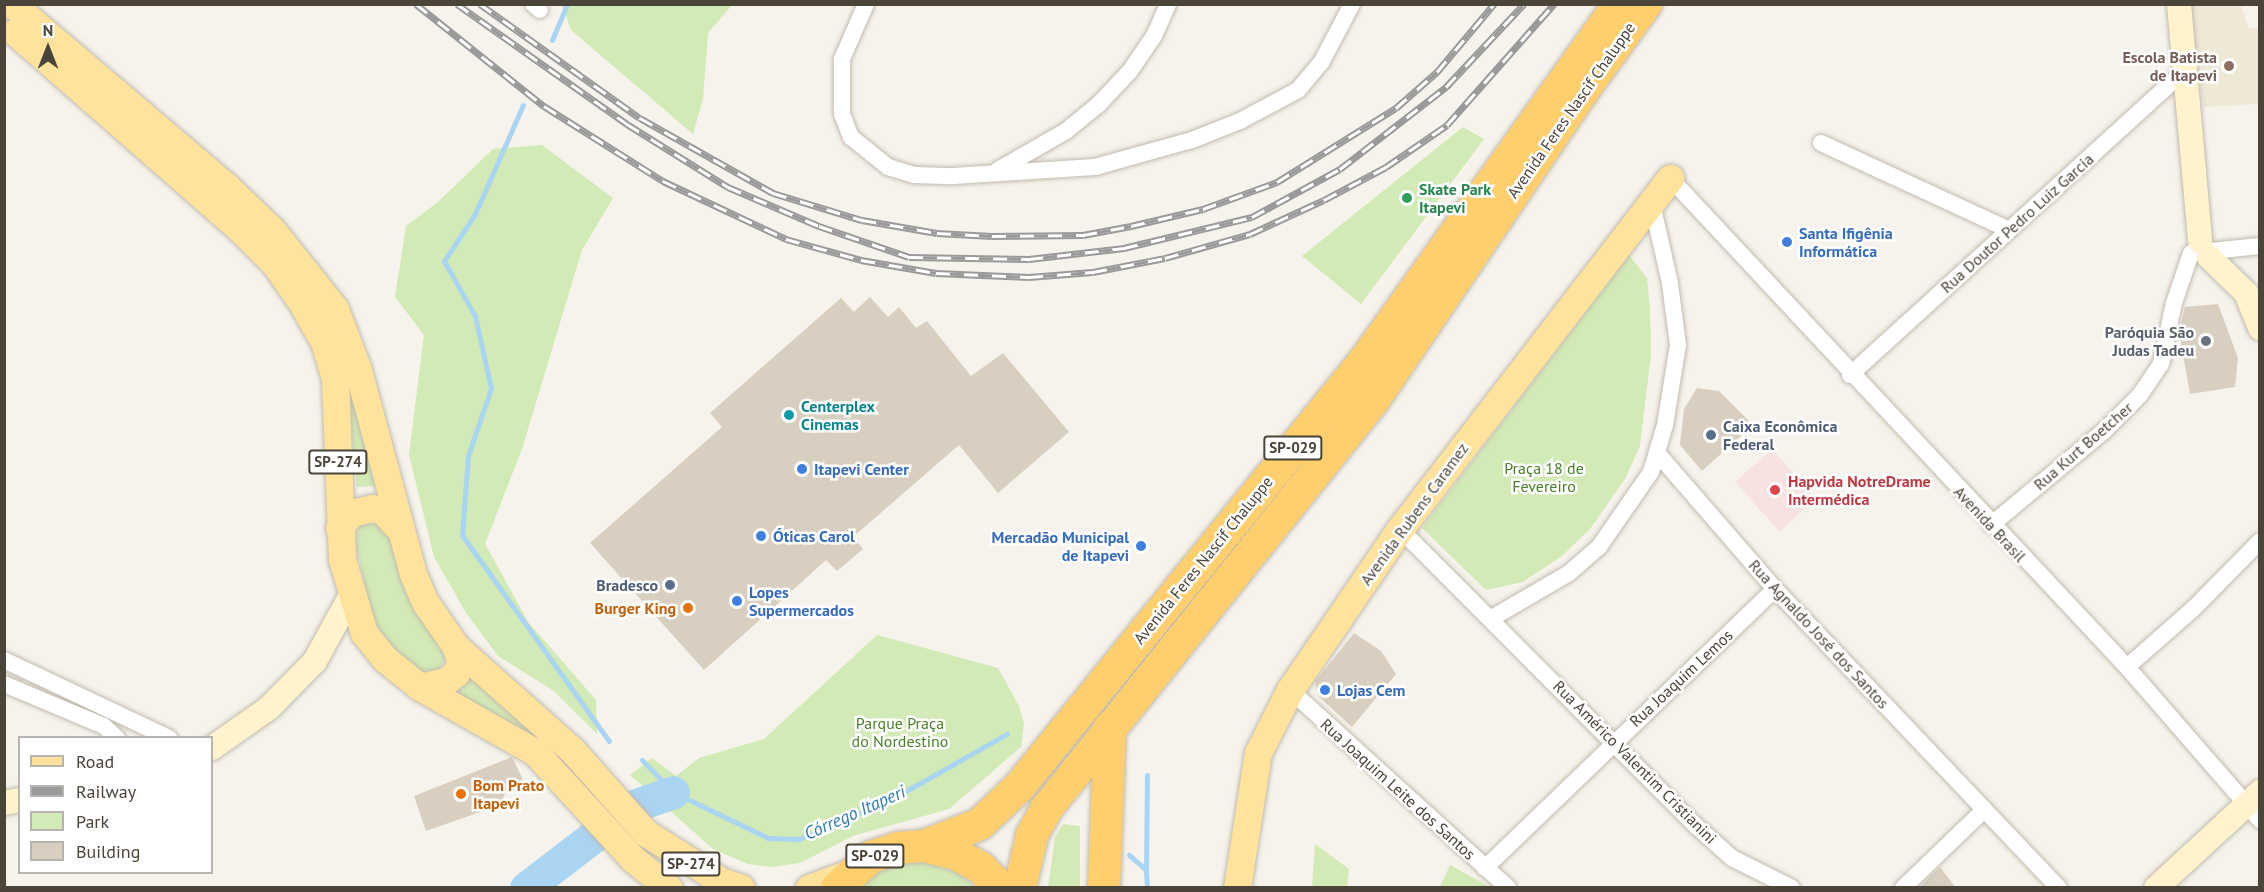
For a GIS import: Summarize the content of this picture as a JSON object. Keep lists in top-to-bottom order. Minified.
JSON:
{"streets":{"highway":["Avenida Feres Nascif Chaluppe","SP-029"],"main road":["SP-274","Avenida Rubens Caramez"],"street":["Rua Doutor Pedro Luiz Garcia","Rua Kurt Boetcher","Avenida Brasil","Rua Agnaldo José dos Santos","Rua Joaquim Lemos","Rua Américo Valentim Cristianini","Rua Joaquim Leite dos Santos"]},"crossings":[["Avenida Feres Nascif Chaluppe","SP-029"],["Rua Doutor Pedro Luiz Garcia","Avenida Brasil"],["Rua Kurt Boetcher","Avenida Brasil"],["Avenida Rubens Caramez","Avenida Brasil"],["Avenida Rubens Caramez","Rua Joaquim Leite dos Santos"],["Rua Agnaldo José dos Santos","Rua Joaquim Lemos"],["Rua Joaquim Lemos","Rua Américo Valentim Cristianini"],["Rua Joaquim Lemos","Rua Joaquim Leite dos Santos"]],"water":["Córrego Itaperi"],"parks":["Praça 18 de Fevereiro","Parque Praça do Nordestino"],"places":["Escola Batista de Itapevi","Skate Park Itapevi","Santa Ifigênia Informática","Paróquia São Judas Tadeu","Centerplex Cinemas","Caixa Econômica Federal","Itapevi Center","Hapvida NotreDrame Intermédica","Óticas Carol","Mercadão Municipal de Itapevi","Bradesco","Lopes Supermercados","Burger King","Lojas Cem","Bom Prato Itapevi"],"legend":["Road","Railway","Park","Building"],"north":"top"}
